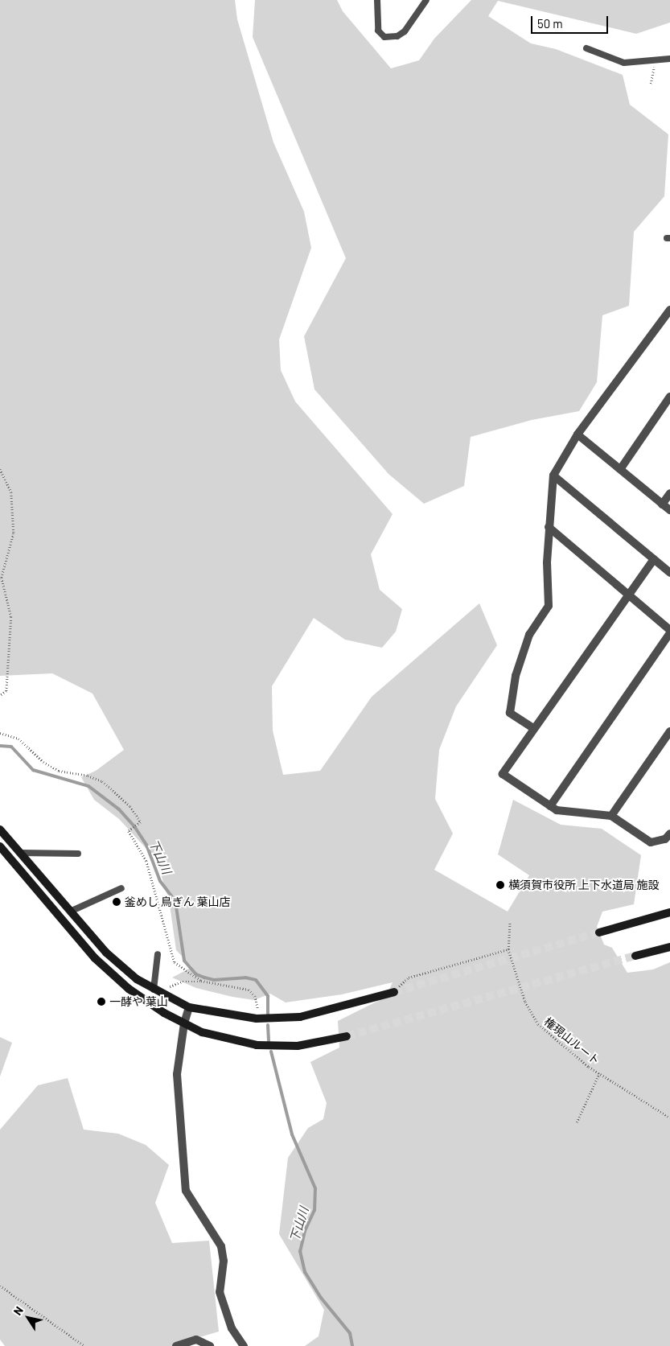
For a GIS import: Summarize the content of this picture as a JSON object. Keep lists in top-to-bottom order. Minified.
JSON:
{"streets":{"path":["権現山ルート"]},"water":["下山川"],"places":["横須賀市役所 上下水道局 施設","釜めし 鳥ぎん 葉山店","一酵や 葉山"],"scale_bar":"50 m","north":"top left"}
